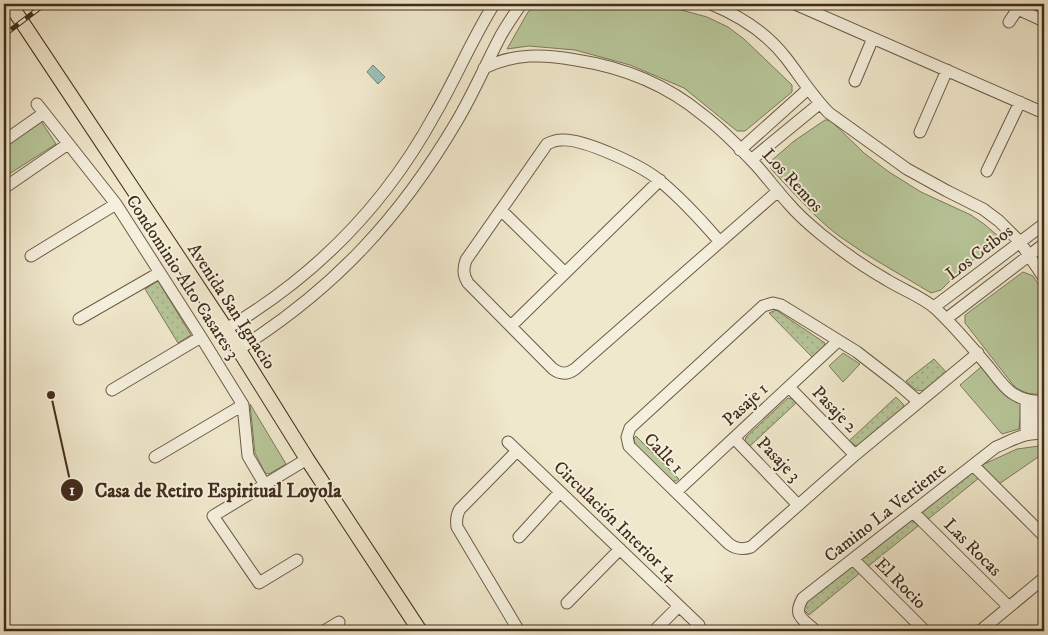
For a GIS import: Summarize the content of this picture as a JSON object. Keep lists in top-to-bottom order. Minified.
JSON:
{"streets":{"main road":["Avenida San Ignacio"],"street":["Los Remos","Los Ceibos","Condominio Alto Casares 3","Pasaje 1","Pasaje 2","Calle 1","Pasaje 3","Camino La Vertiente","Circulación Interior 14","Las Rocas","El Rocio"]},"crossings":[["Los Remos","Los Ceibos"],["Los Remos","Calle 1"],["Los Remos","Camino La Vertiente"],["Pasaje 1","Pasaje 2"],["Pasaje 1","Calle 1"],["Pasaje 1","Pasaje 3"],["Pasaje 2","Calle 1"],["Calle 1","Pasaje 3"],["Camino La Vertiente","Las Rocas"],["Camino La Vertiente","El Rocio"]],"places":["Casa de Retiro Espiritual Loyola"]}
